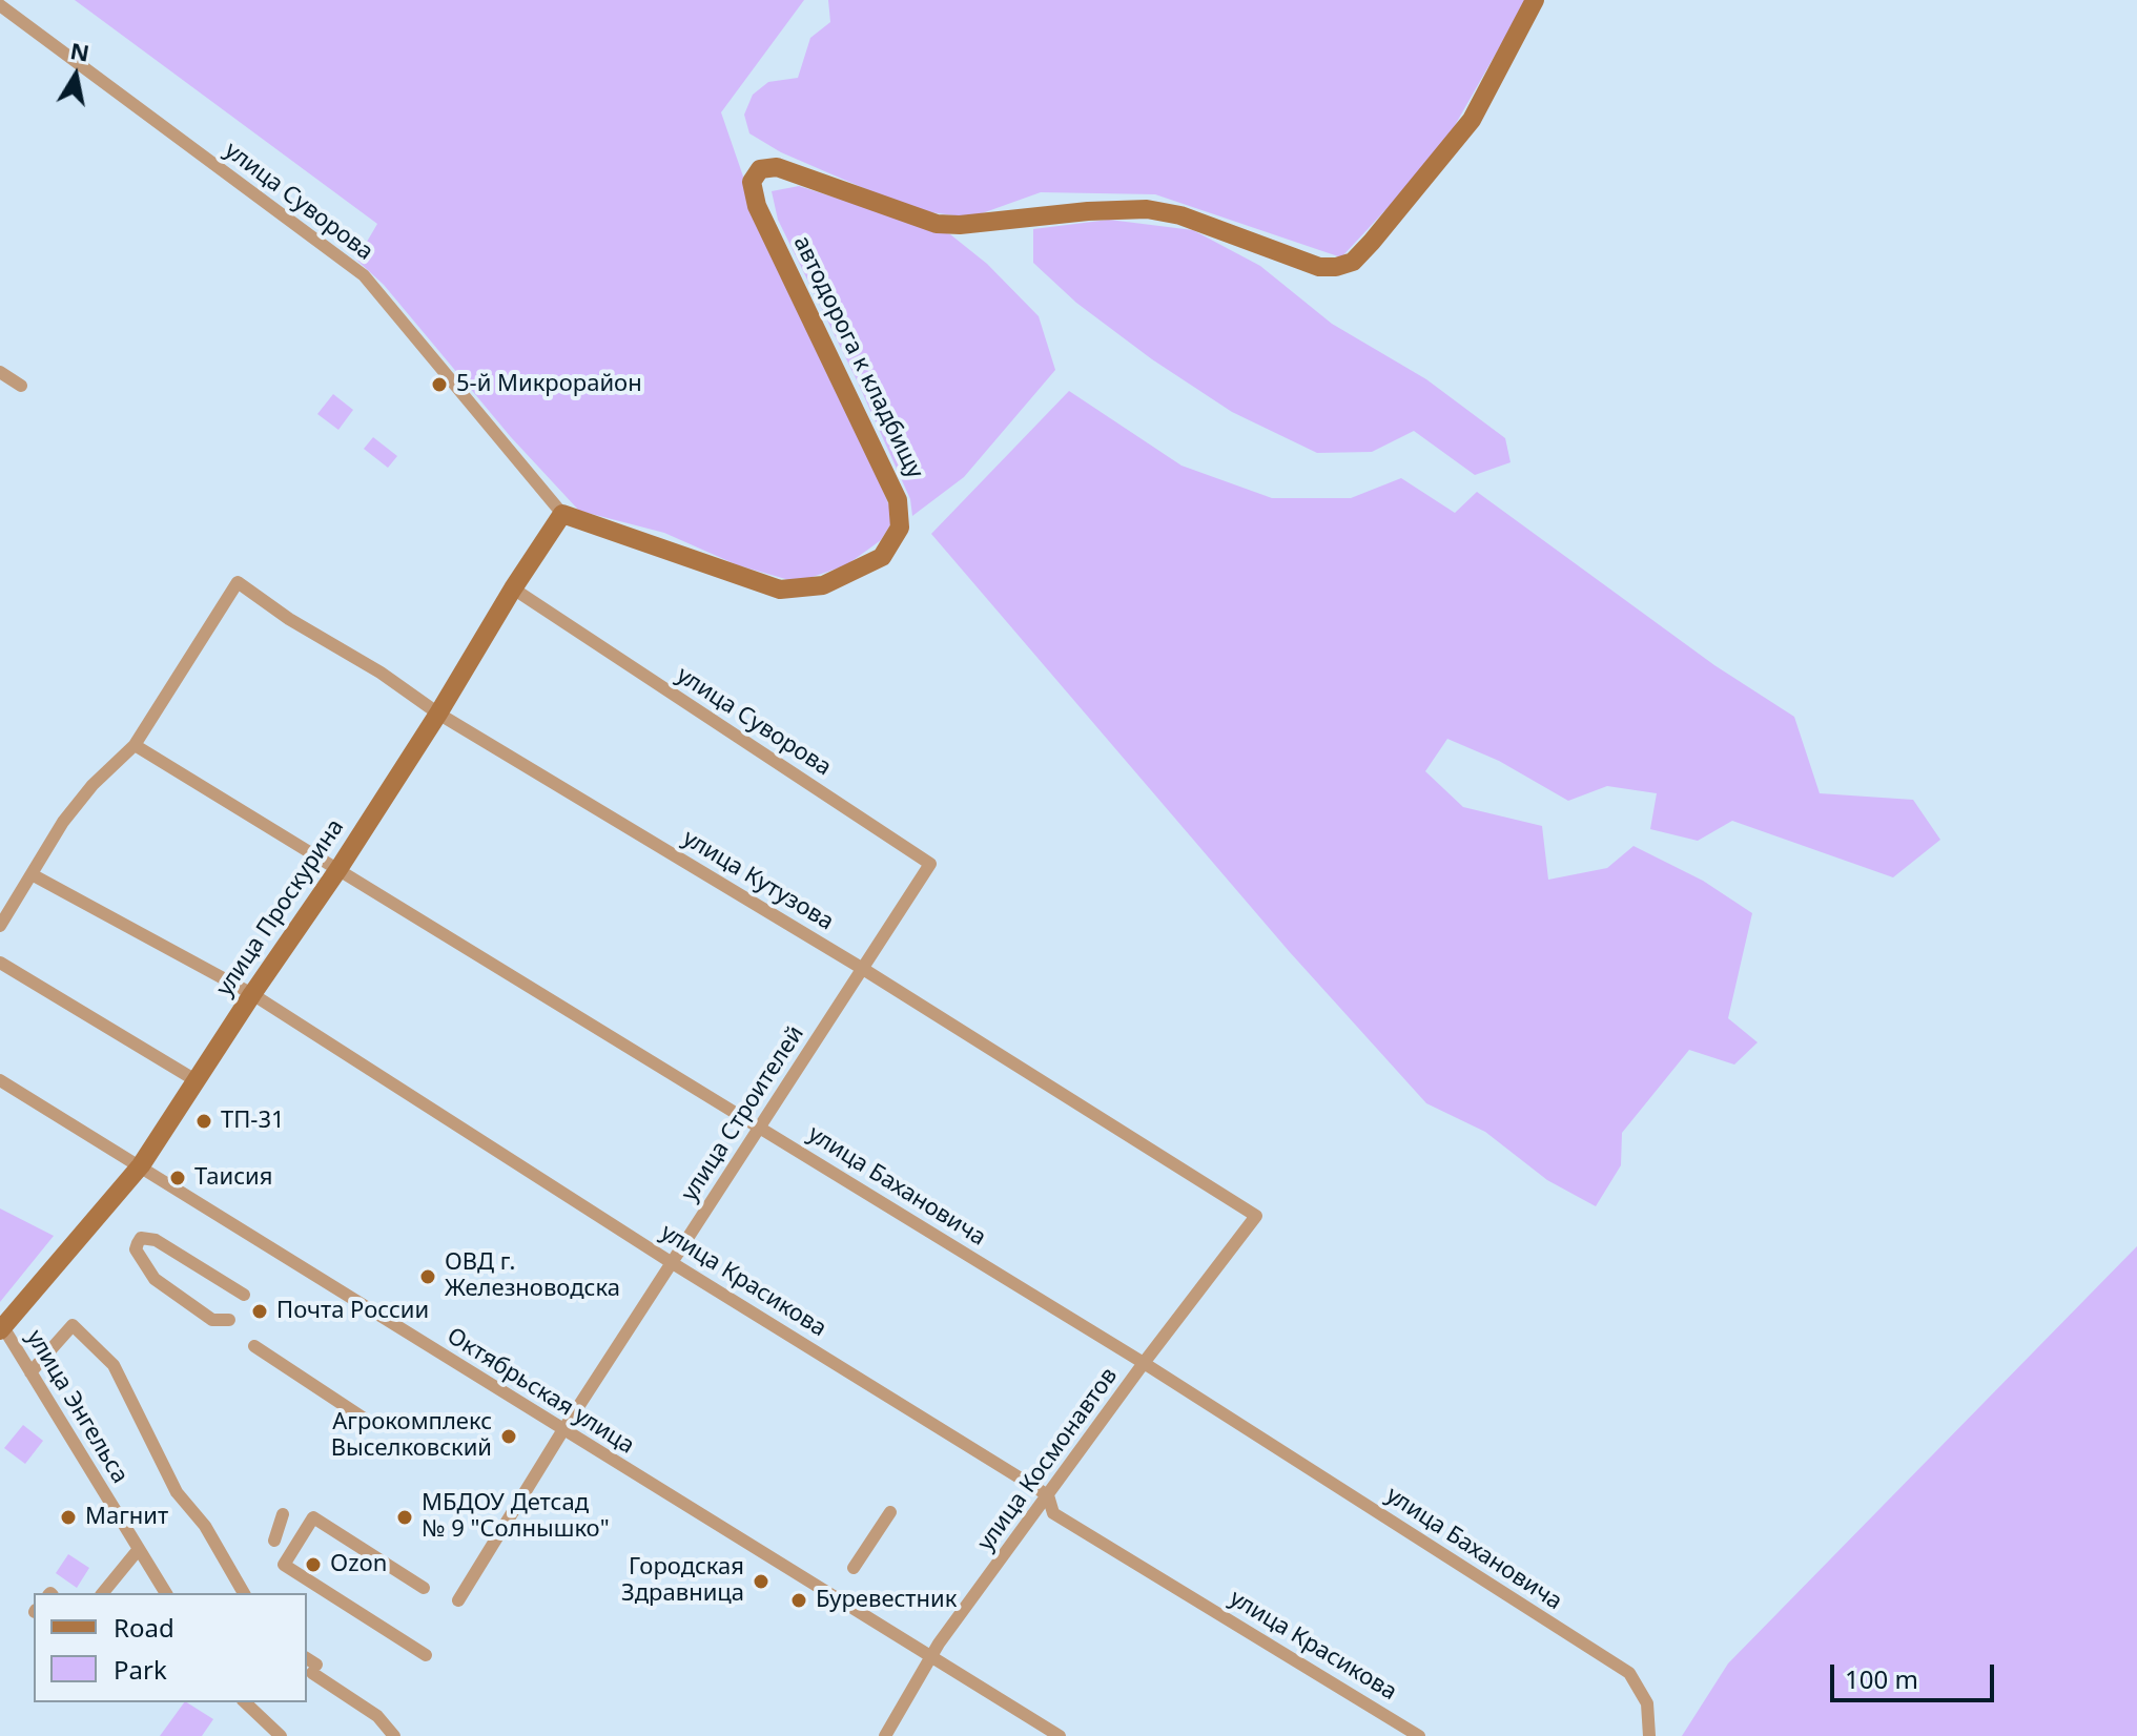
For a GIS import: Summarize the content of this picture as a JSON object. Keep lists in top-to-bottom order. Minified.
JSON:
{"streets":{"street":["улица Суворова","автодорога к кладбищу","улица Кутузова","улица Проскурина","улица Строителей","улица Бахановича","улица Красикова","Октябрьская улица","улица Энгельса","улица Космонавтов"]},"crossings":[["улица Суворова","автодорога к кладбищу"],["улица Суворова","улица Проскурина"],["улица Суворова","улица Строителей"],["автодорога к кладбищу","улица Проскурина"],["улица Кутузова","улица Проскурина"],["улица Кутузова","улица Строителей"],["улица Кутузова","улица Бахановича"],["улица Кутузова","улица Космонавтов"],["улица Проскурина","улица Бахановича"],["улица Проскурина","улица Красикова"],["улица Проскурина","Октябрьская улица"],["улица Проскурина","улица Энгельса"],["улица Строителей","улица Бахановича"],["улица Строителей","улица Красикова"],["улица Строителей","Октябрьская улица"],["улица Бахановича","улица Космонавтов"],["улица Красикова","улица Космонавтов"],["Октябрьская улица","улица Космонавтов"]],"places":["5-й Микрорайон","ТП-31","Таисия","ОВД г. Железноводска","Почта России","Агрокомплекс Выселковский","Магнит","МБДОУ Детсад № 9 \"Солнышко\"","Ozon","Городская Здравница","Буревестник"],"legend":["Road","Park"],"scale_bar":"100 m","north":"top"}
